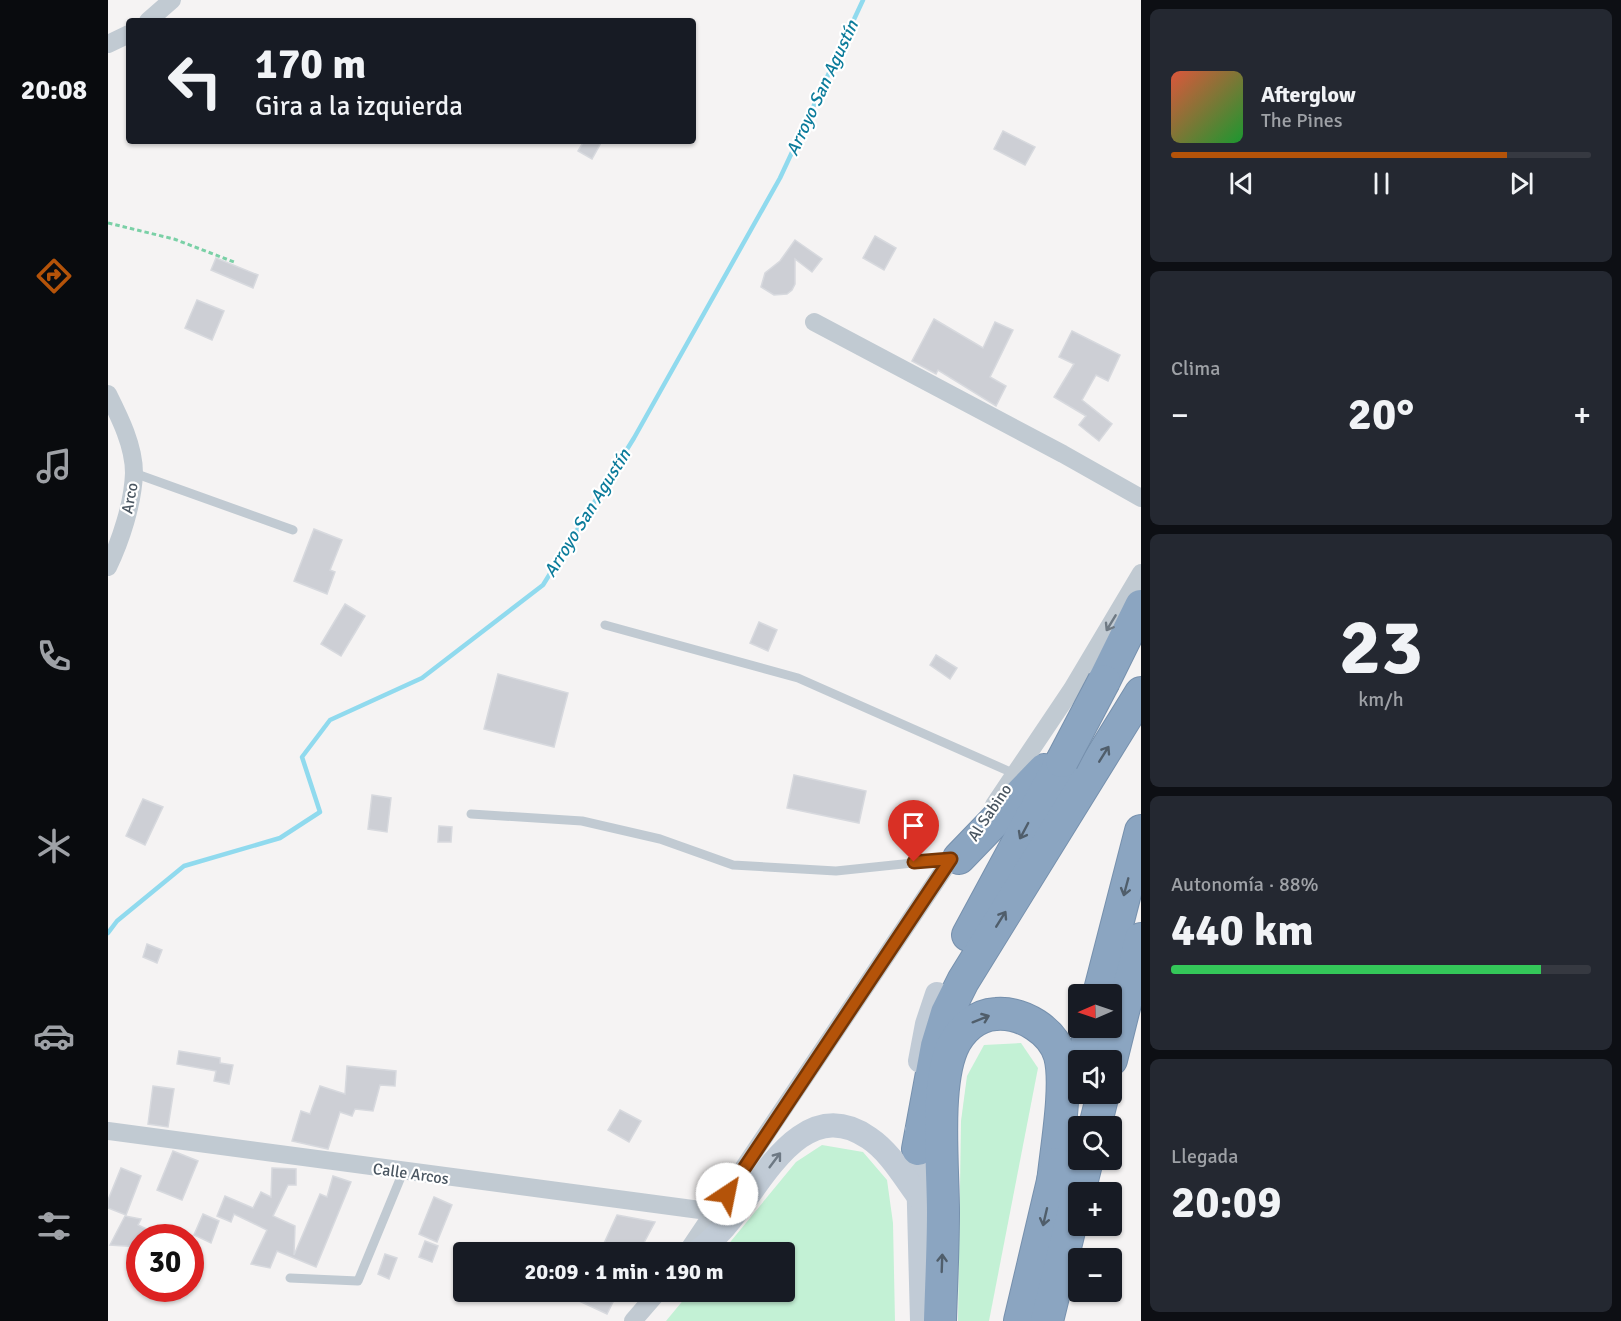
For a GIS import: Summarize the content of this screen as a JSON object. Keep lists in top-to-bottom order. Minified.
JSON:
{"streets":{"street":["Arco","Al Sabino","Calle Arcos"]},"crossings":[["Al Sabino","Calle Arcos"]],"water":["Arroyo San Agustín"],"north":"left","page":{"tabs":"20:08","turn":["170 m","Gira a la izquierda"],"song":["Afterglow","The Pines"],"tile":["Clima",["23","km/h"],["Autonomía · 88%","440 km"],["Llegada","20:09"]],"heat":["−","20°","+"],"map_buttons":["+","−"],"limit":"30","trip":"20:09 · 1 min · 190 m"}}
